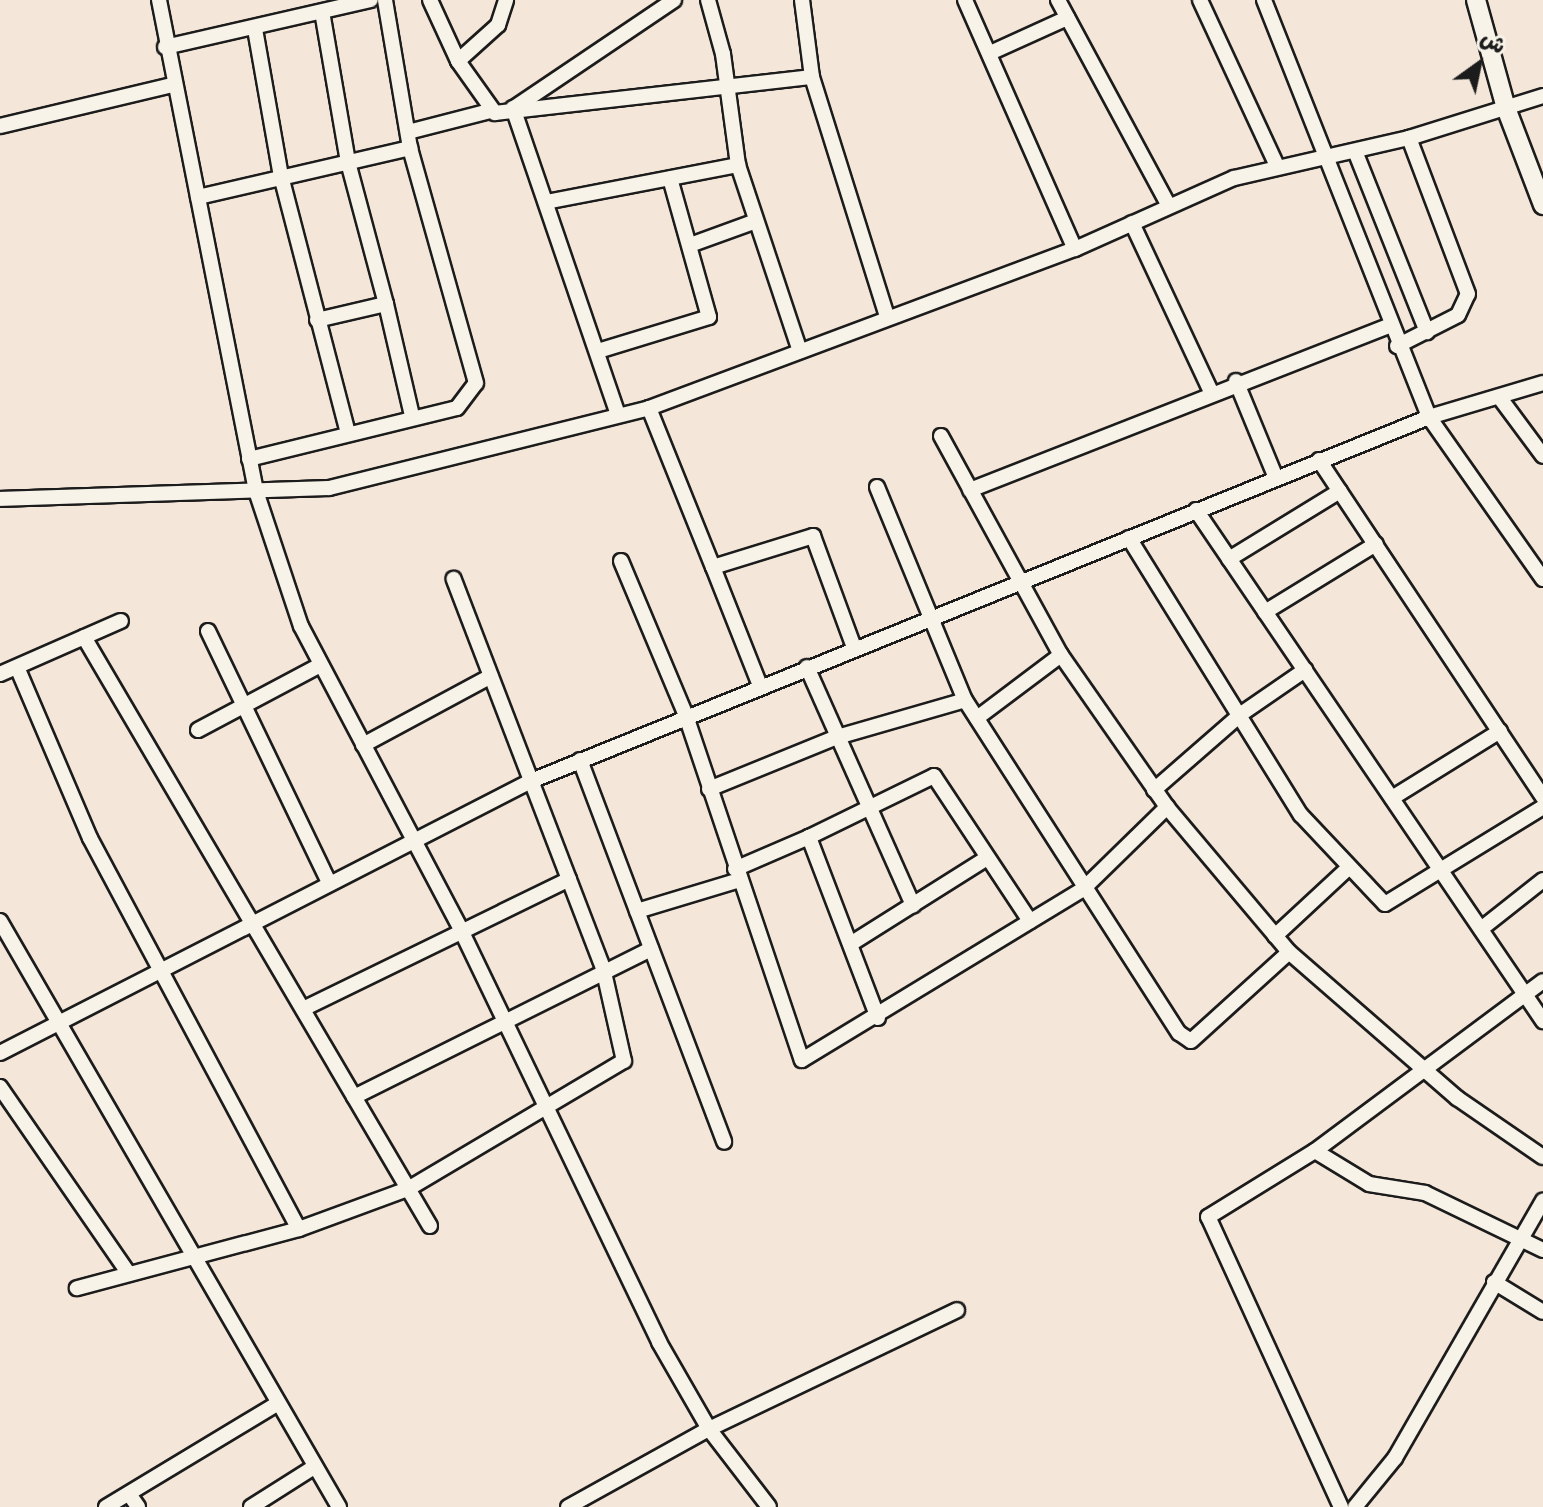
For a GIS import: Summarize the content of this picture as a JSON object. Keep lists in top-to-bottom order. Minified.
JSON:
{"north":"top right"}
